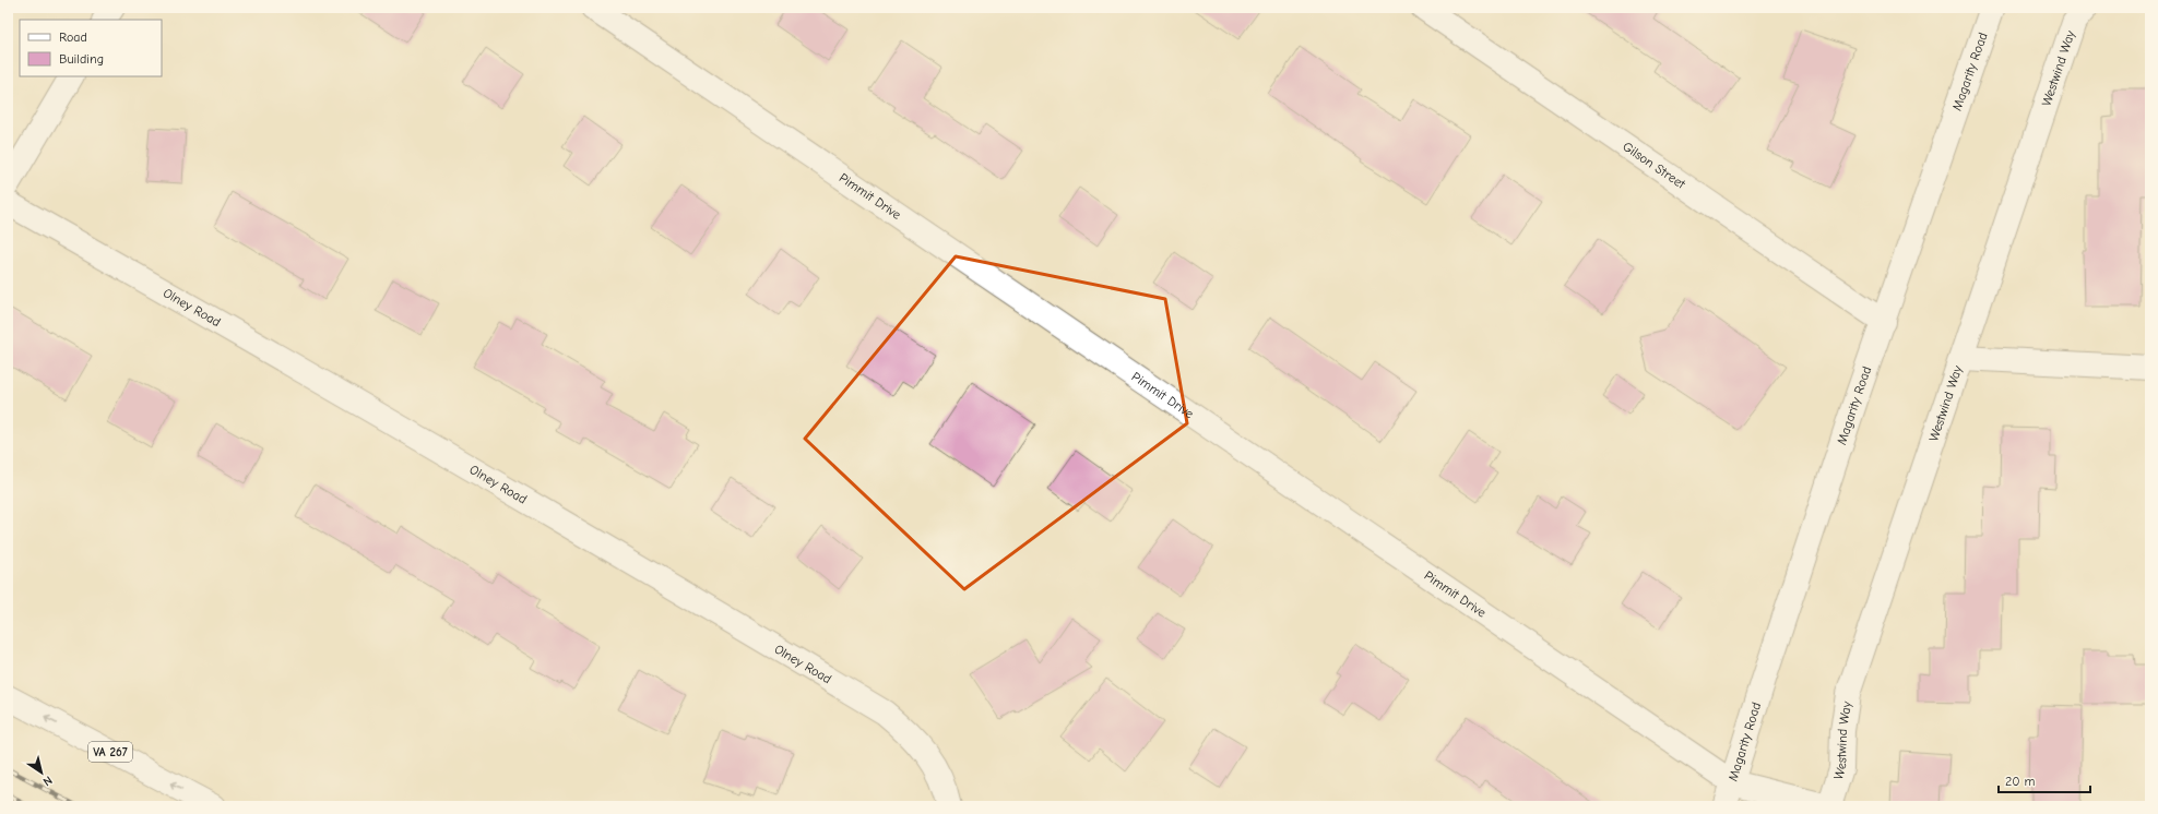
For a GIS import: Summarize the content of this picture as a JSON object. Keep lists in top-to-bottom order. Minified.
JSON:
{"streets":{"main road":["Westwind Way","Magarity Road","Gilson Street","Pimmit Drive","Olney Road","VA 267"]},"crossings":[["Westwind Way","Magarity Road"],["Westwind Way","Pimmit Drive"],["Magarity Road","Gilson Street"],["Magarity Road","Pimmit Drive"]],"legend":["Road","Building"],"scale_bar":"20 m","north":"bottom right"}
